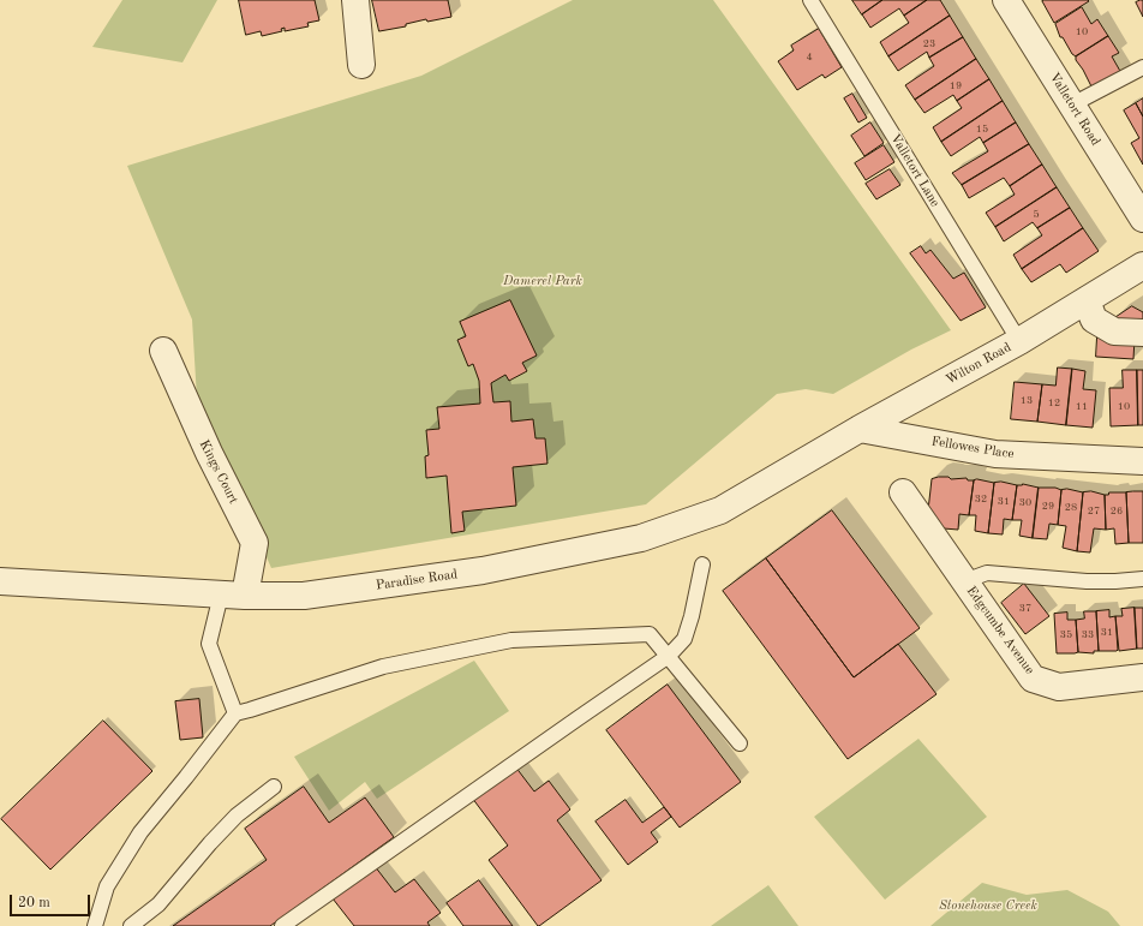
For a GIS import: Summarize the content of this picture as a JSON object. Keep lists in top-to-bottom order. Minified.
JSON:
{"streets":{"street":["Valletort Road","Wilton Road","Fellowes Place","Kings Court","Paradise Road","Edgcumbe Avenue"],"lane":["Valletort Lane"]},"crossings":[["Valletort Lane","Wilton Road"],["Wilton Road","Fellowes Place"],["Wilton Road","Paradise Road"],["Kings Court","Paradise Road"]],"parks":["Damerel Park","Stonehouse Creek"],"house_numbers":["10","23","4","19","15","5","13","12","11","10","32","31","30","29","28","27","26","37","31","35","33"],"scale_bar":"20 m"}
